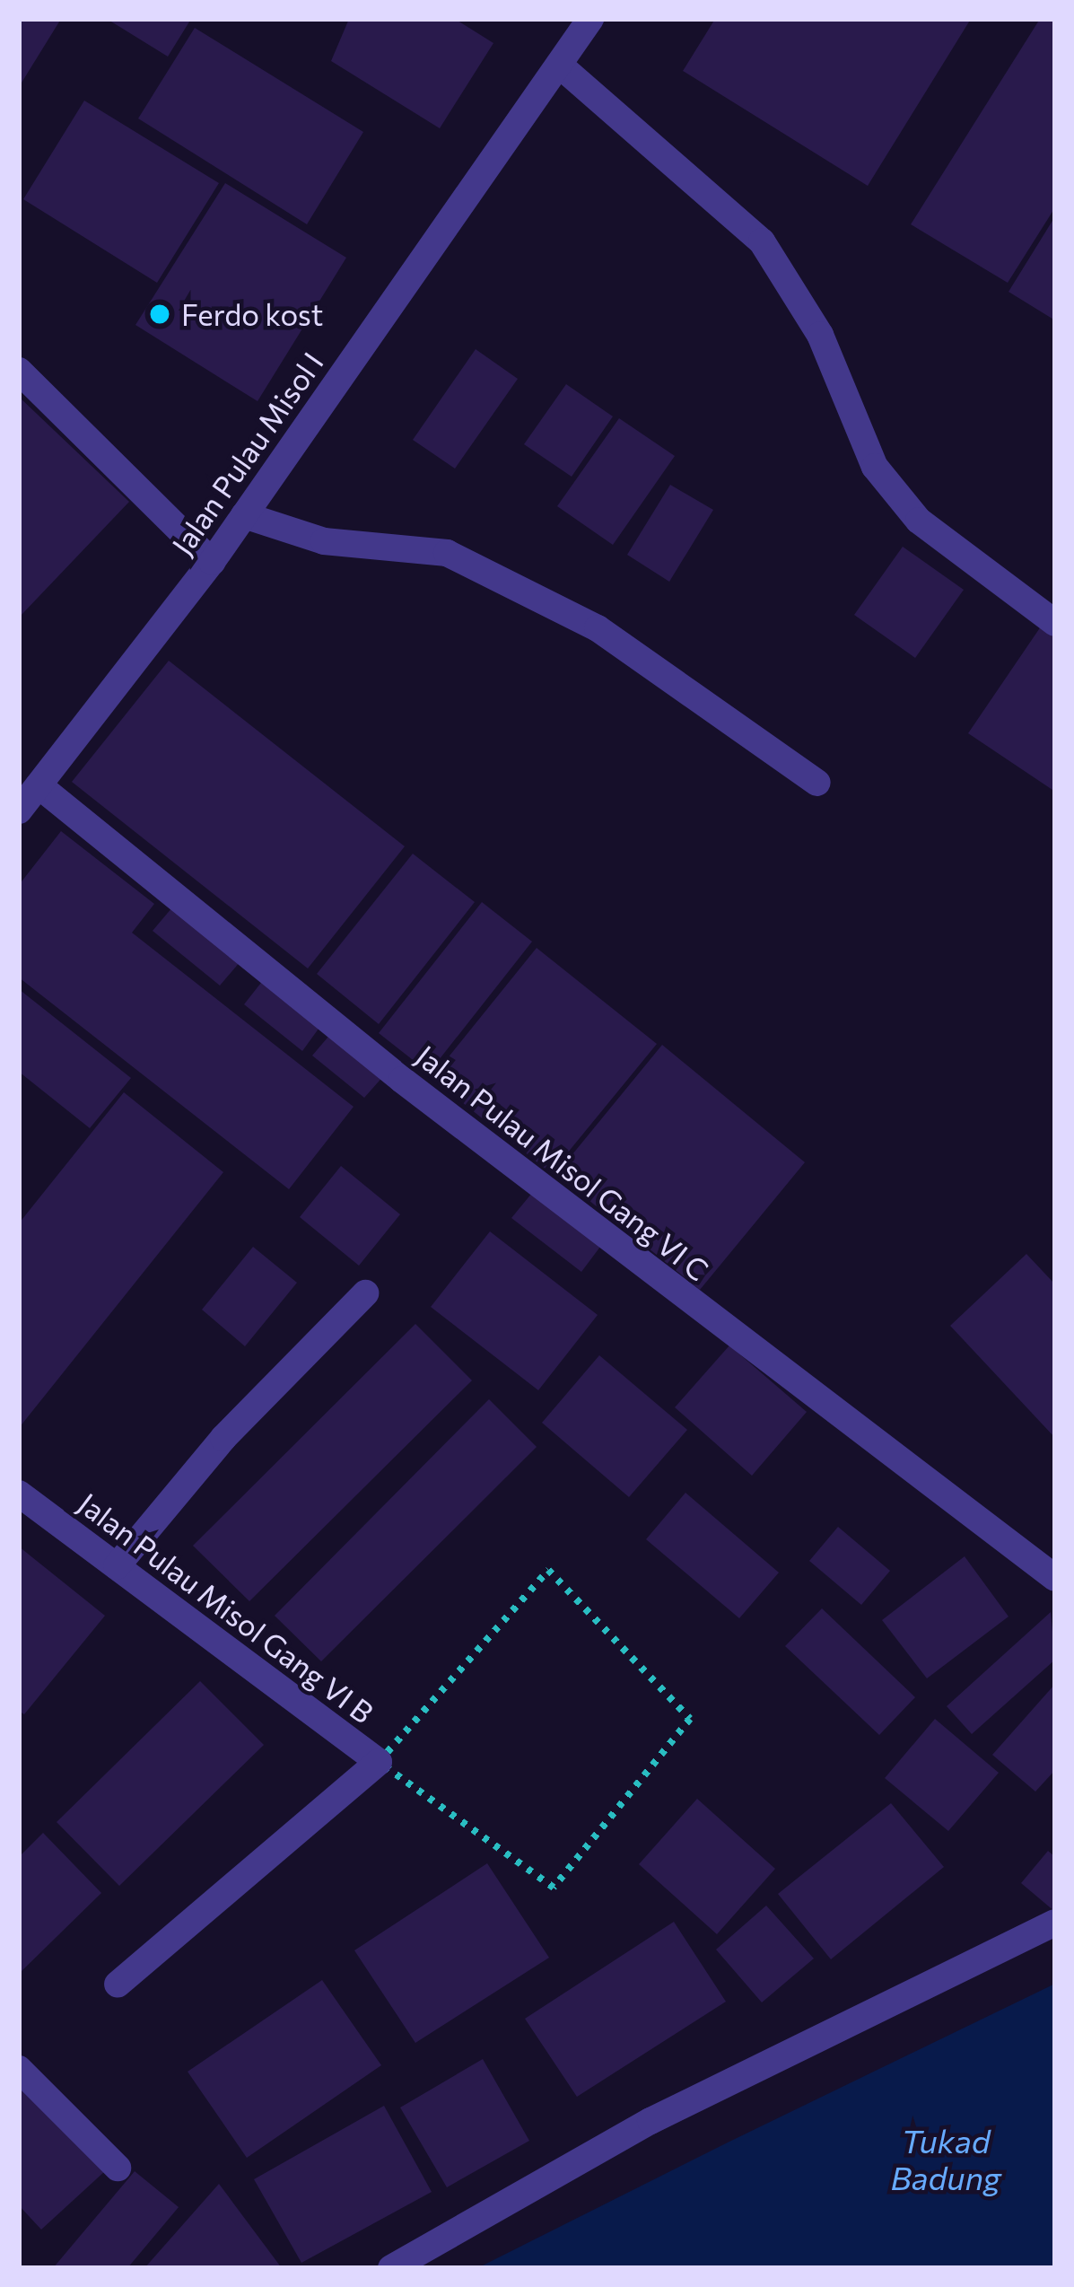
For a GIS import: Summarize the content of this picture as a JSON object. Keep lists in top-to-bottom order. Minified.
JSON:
{"streets":{"street":["Jalan Pulau Misol I","Jalan Pulau Misol Gang VI C","Jalan Pulau Misol Gang VI B"]},"crossings":[["Jalan Pulau Misol I","Jalan Pulau Misol Gang VI C"]],"water":["Tukad Badung"],"places":["Ferdo kost"]}
